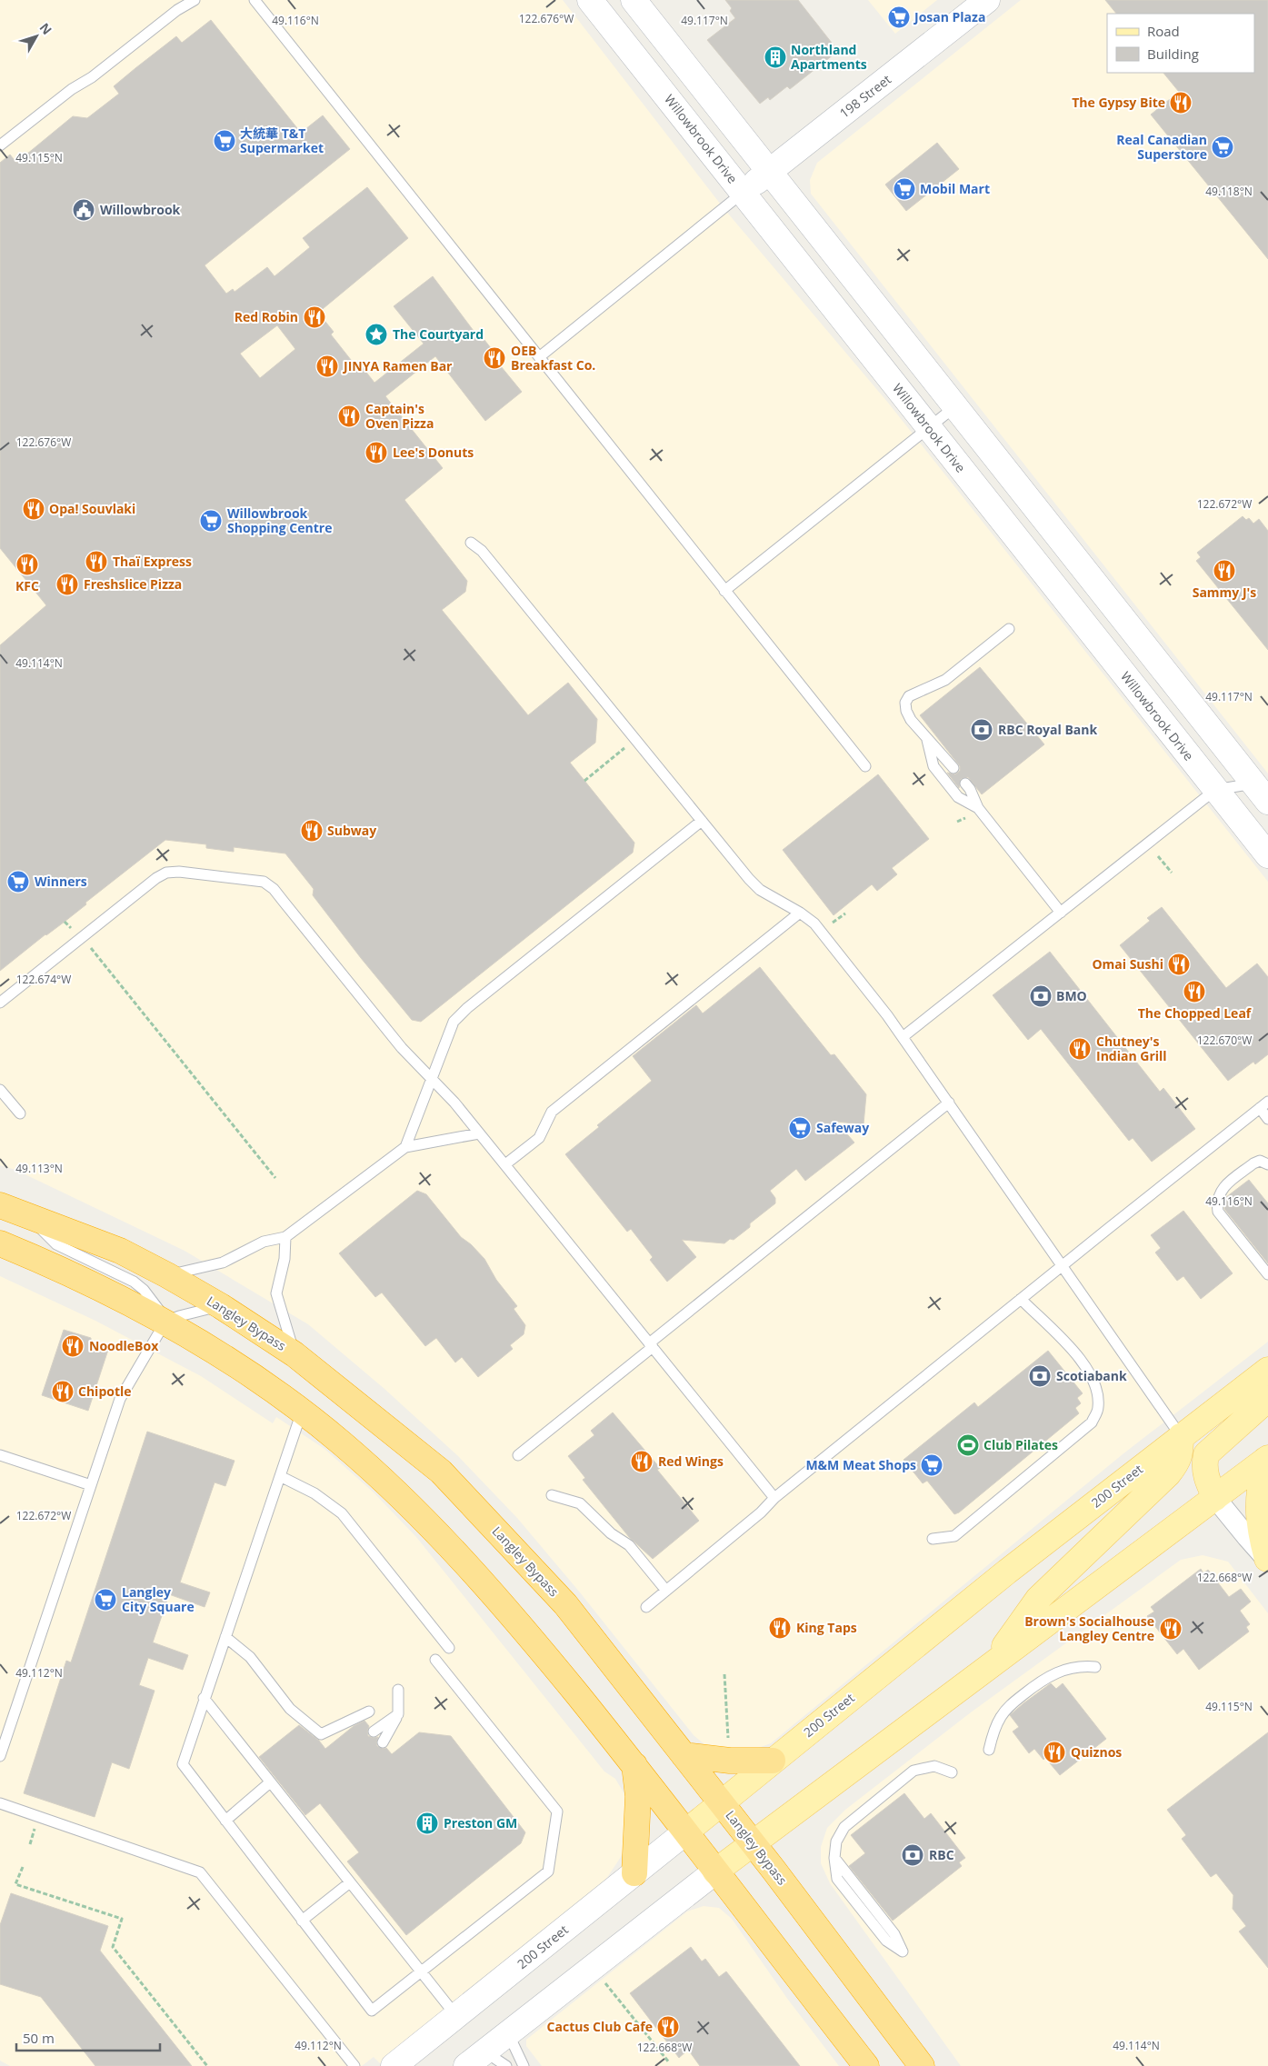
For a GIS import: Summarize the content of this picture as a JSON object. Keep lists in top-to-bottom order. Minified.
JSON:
{"streets":{"highway":["Langley Bypass"],"main road":["198 Street","Willowbrook Drive","200 Street"]},"crossings":[["198 Street","Willowbrook Drive"],["Langley Bypass","200 Street"]],"places":{"supermarket":["Josan Plaza","大統華 T&T Supermarket","Real Canadian Superstore","Mobil Mart","Willowbrook Shopping Centre","Winners","Safeway","M&M Meat Shops","Langley City Square"],"building":["Northland Apartments","Preston GM"],"restaurant":["The Gypsy Bite","Red Robin","OEB Breakfast Co.","JINYA Ramen Bar","Captain's Oven Pizza","Lee's Donuts","Opa! Souvlaki","Thaï Express","KFC","Sammy J's","Freshslice Pizza","Subway","Omai Sushi","The Chopped Leaf","Chutney's Indian Grill","NoodleBox","Chipotle","Red Wings","King Taps","Brown's Socialhouse Langley Centre","Quiznos","Cactus Club Cafe"],"public building":["Willowbrook"],"place":["The Courtyard"],"bank":["RBC Royal Bank","BMO","Scotiabank","RBC"],"sports":["Club Pilates"]},"legend":["Road","Building"],"scale_bar":"50 m","north":"top right","coordinates":["122.676°W","49.116°N","49.117°N","49.115°N","49.118°N","122.672°W","49.114°N","122.674°W","122.670°W","49.113°N","122.668°W","49.112°N"]}
